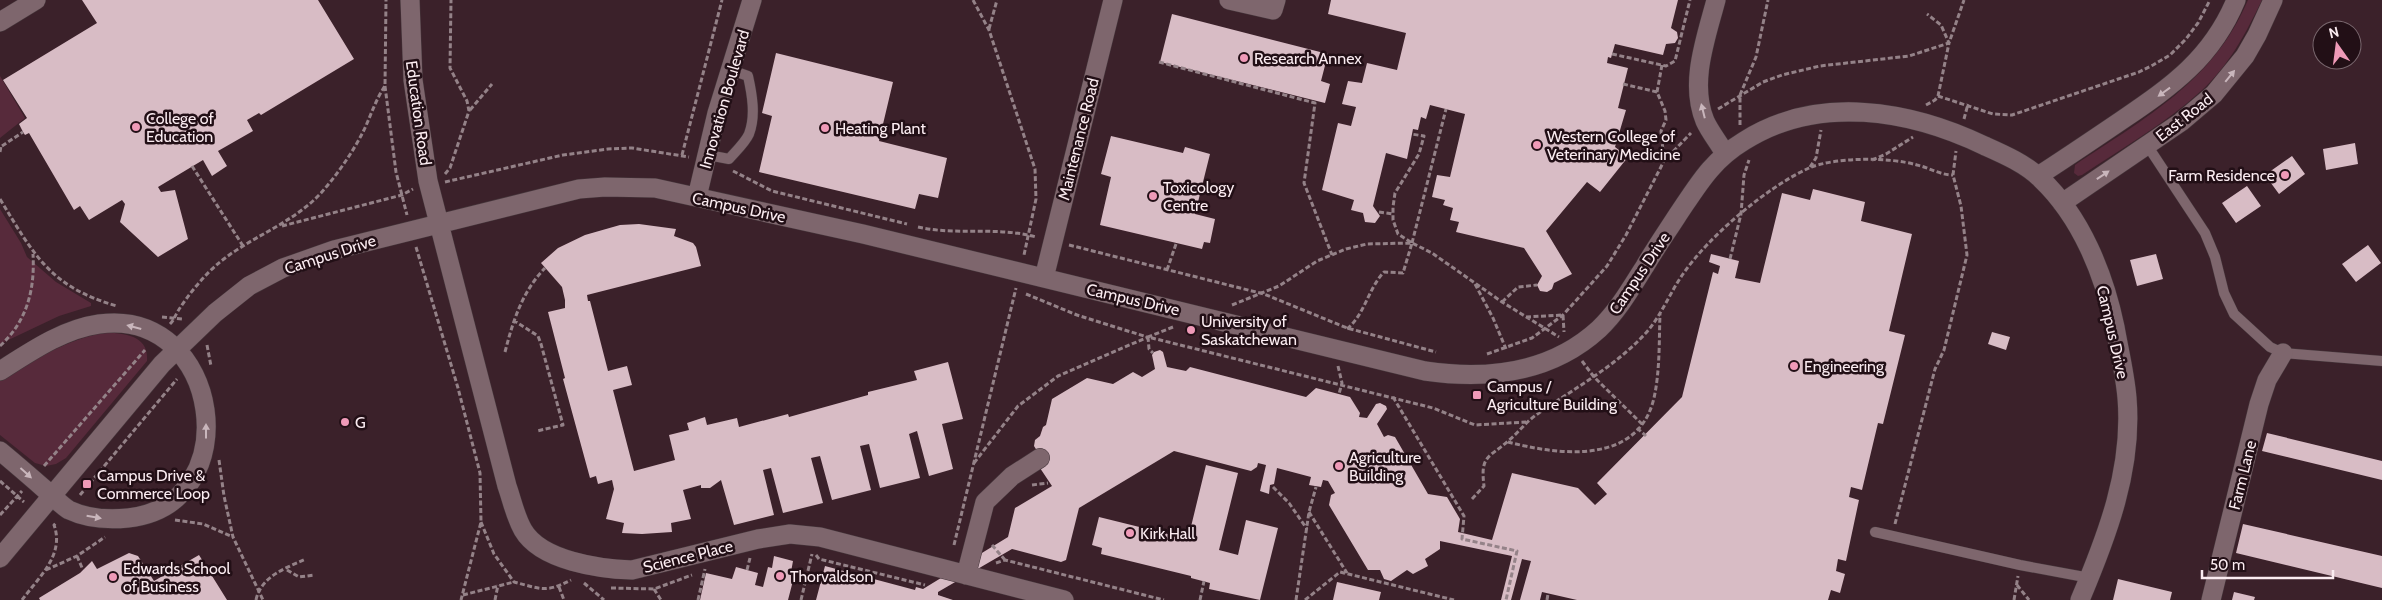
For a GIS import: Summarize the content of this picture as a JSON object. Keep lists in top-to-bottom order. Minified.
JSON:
{"streets":{"street":["Innovation Boulevard","Education Road","East Road","Maintenance Road","Campus Drive","Farm Lane","Science Place"]},"crossings":[["Innovation Boulevard","Campus Drive"],["Education Road","Campus Drive"],["Education Road","Science Place"],["East Road","Campus Drive"],["Maintenance Road","Campus Drive"],["Campus Drive","Science Place"]],"places":{"other":["Research Annex","College of Education","Heating Plant","Western College of Veterinary Medicine","Farm Residence","Toxicology Centre","University of Saskatchewan","Engineering","G","Agriculture Building","Kirk Hall","Thorvaldson","Edwards School of Business"],"transit":["Campus / Agriculture Building","Campus Drive & Commerce Loop"]},"scale_bar":"50 m","north":"top"}
